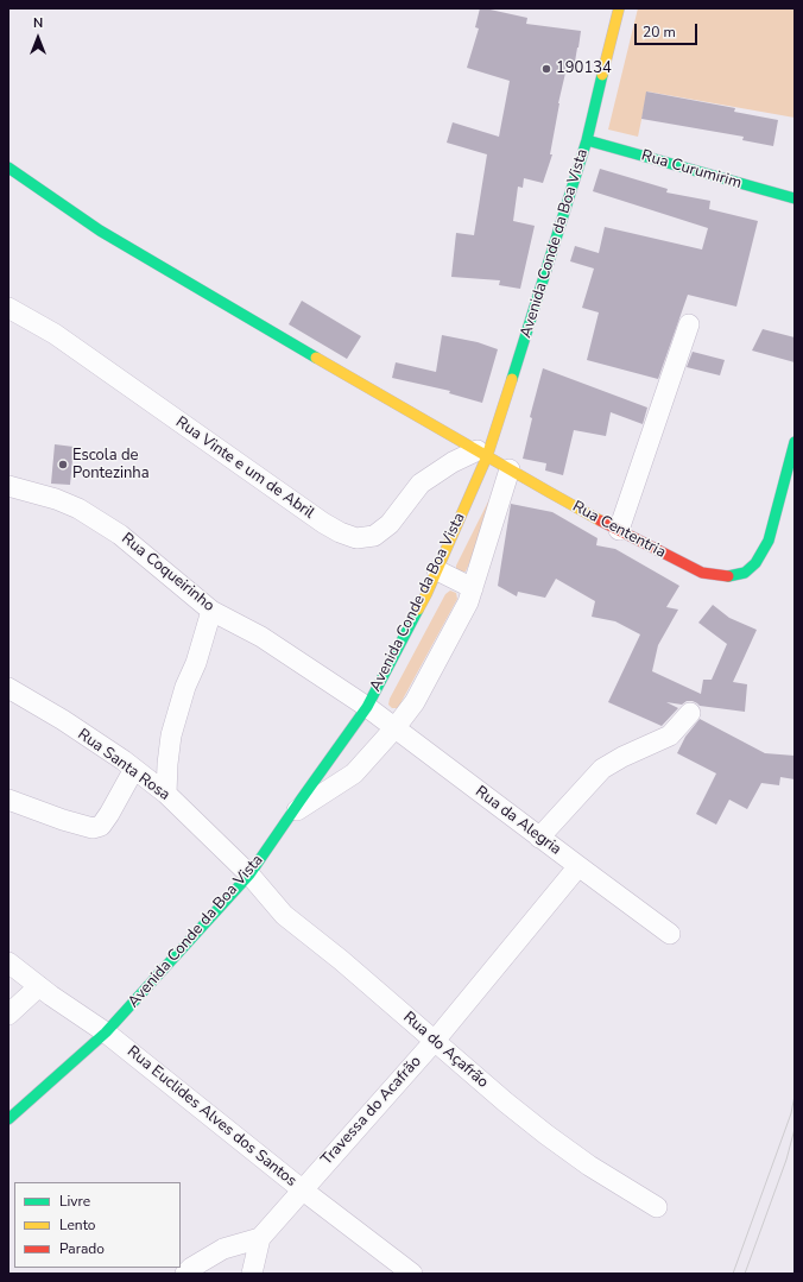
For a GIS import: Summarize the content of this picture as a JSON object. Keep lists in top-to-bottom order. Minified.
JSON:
{"streets":{"main road":["Rua Curumirim","Avenida Conde da Boa Vista","Rua Cententria"],"street":["Rua Vinte e um de Abril","Rua Coqueirinho","Rua Santa Rosa","Rua da Alegria","Rua do Açafrão","Travessa do Acafrão","Rua Euclides Alves dos Santos"]},"crossings":[["Rua Curumirim","Avenida Conde da Boa Vista"],["Avenida Conde da Boa Vista","Rua Vinte e um de Abril"],["Avenida Conde da Boa Vista","Rua Cententria"],["Avenida Conde da Boa Vista","Rua Coqueirinho"],["Avenida Conde da Boa Vista","Rua Santa Rosa"],["Avenida Conde da Boa Vista","Rua da Alegria"],["Avenida Conde da Boa Vista","Rua do Açafrão"],["Avenida Conde da Boa Vista","Rua Euclides Alves dos Santos"],["Rua Vinte e um de Abril","Rua Cententria"],["Rua Coqueirinho","Rua da Alegria"],["Rua Santa Rosa","Rua do Açafrão"],["Rua da Alegria","Travessa do Acafrão"],["Rua do Açafrão","Travessa do Acafrão"],["Travessa do Acafrão","Rua Euclides Alves dos Santos"]],"places":["190134","Escola de Pontezinha"],"legend":["Livre","Lento","Parado"],"scale_bar":"20 m","north":"top"}
